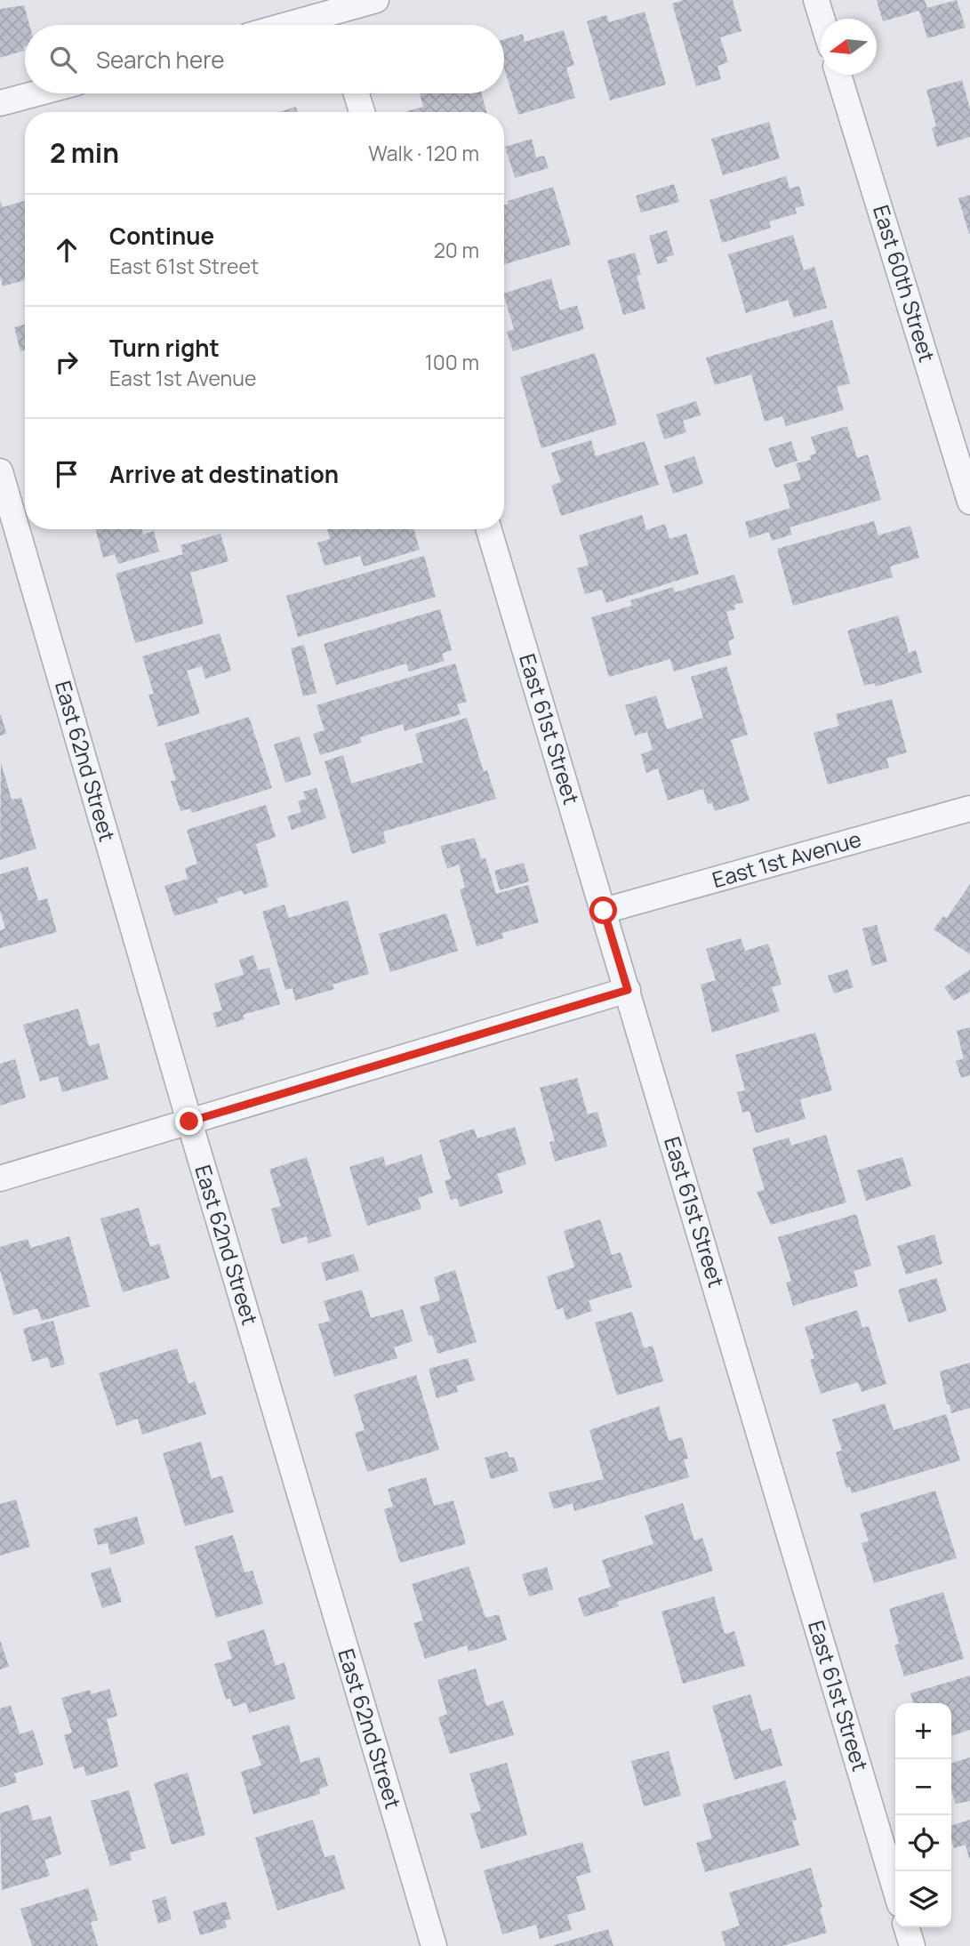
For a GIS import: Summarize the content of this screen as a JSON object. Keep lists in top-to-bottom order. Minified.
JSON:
{"streets":{"street":["East 60th Street","East 61st Street","East 62nd Street","East 1st Avenue"]},"crossings":[["East 61st Street","East 1st Avenue"]],"north":"left","page":{"search":"Search here","heading":["2 min","Walk · 120 m"],"list":[["Continue","East 61st Street","20 m"],["Turn right","East 1st Avenue","100 m"],"Arrive at destination"],"map_buttons":["+","−"]}}
